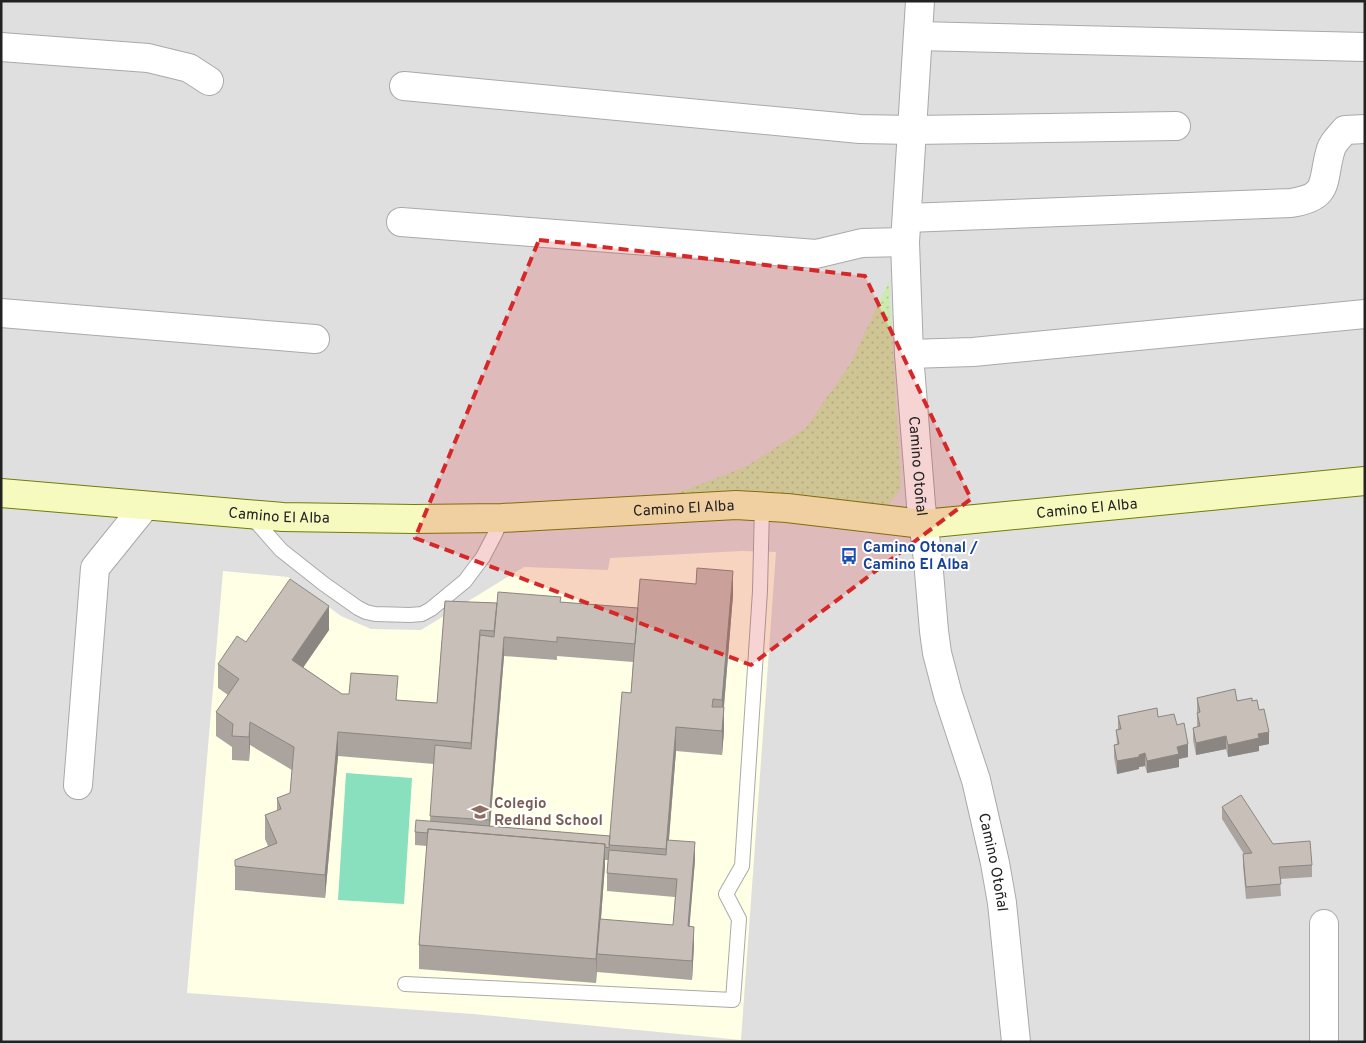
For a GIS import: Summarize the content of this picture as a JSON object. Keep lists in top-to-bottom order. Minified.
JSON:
{"streets":{"main road":["Camino El Alba"],"street":["Camino Otoñal"]},"crossings":[["Camino Otoñal","Camino El Alba"]],"places":{"bus stop":["Camino Otonal / Camino El Alba"],"school or university":["Colegio Redland School"]}}
